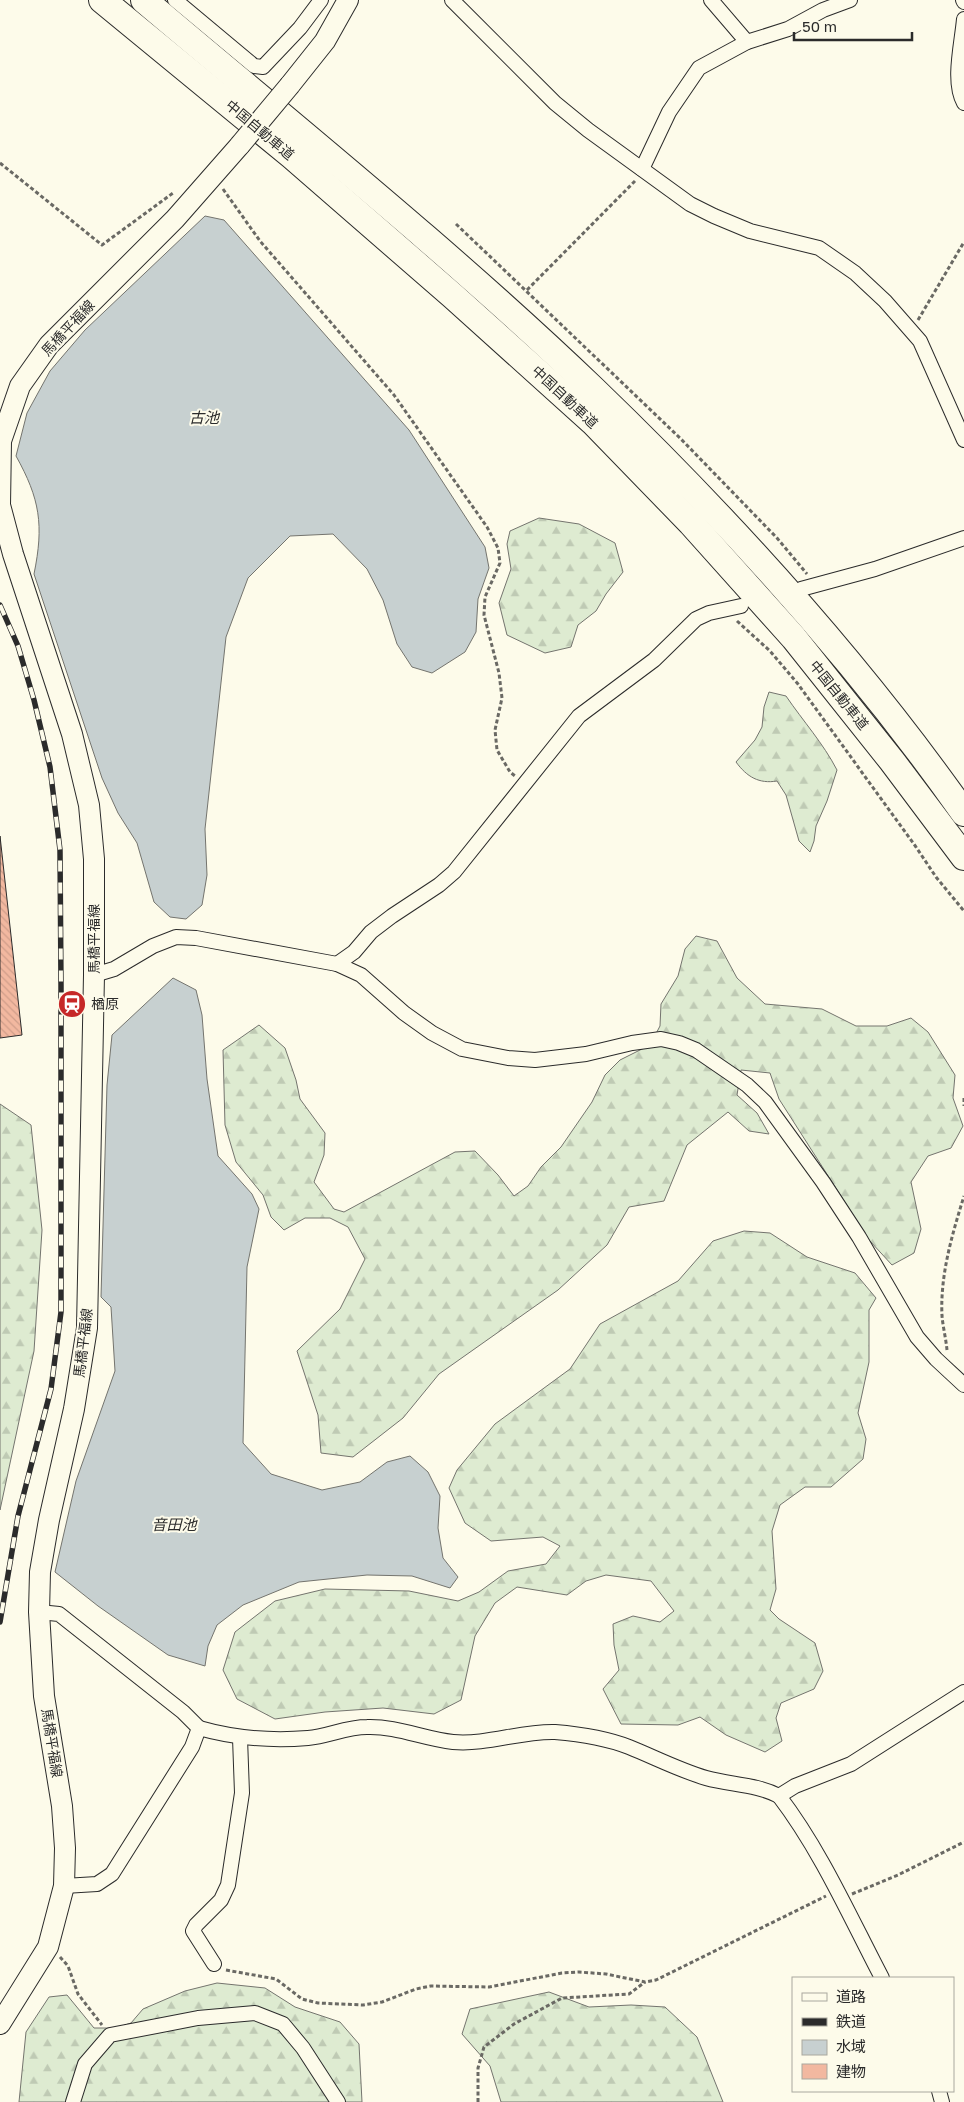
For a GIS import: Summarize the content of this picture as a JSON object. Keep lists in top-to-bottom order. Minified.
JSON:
{"streets":{"highway":["中国自動車道"],"main road":["馬橋平福線"]},"water":["古池","音田池"],"places":{"station":["楢原"]},"legend":["道路","鉄道","水域","建物"],"scale_bar":"50 m"}
